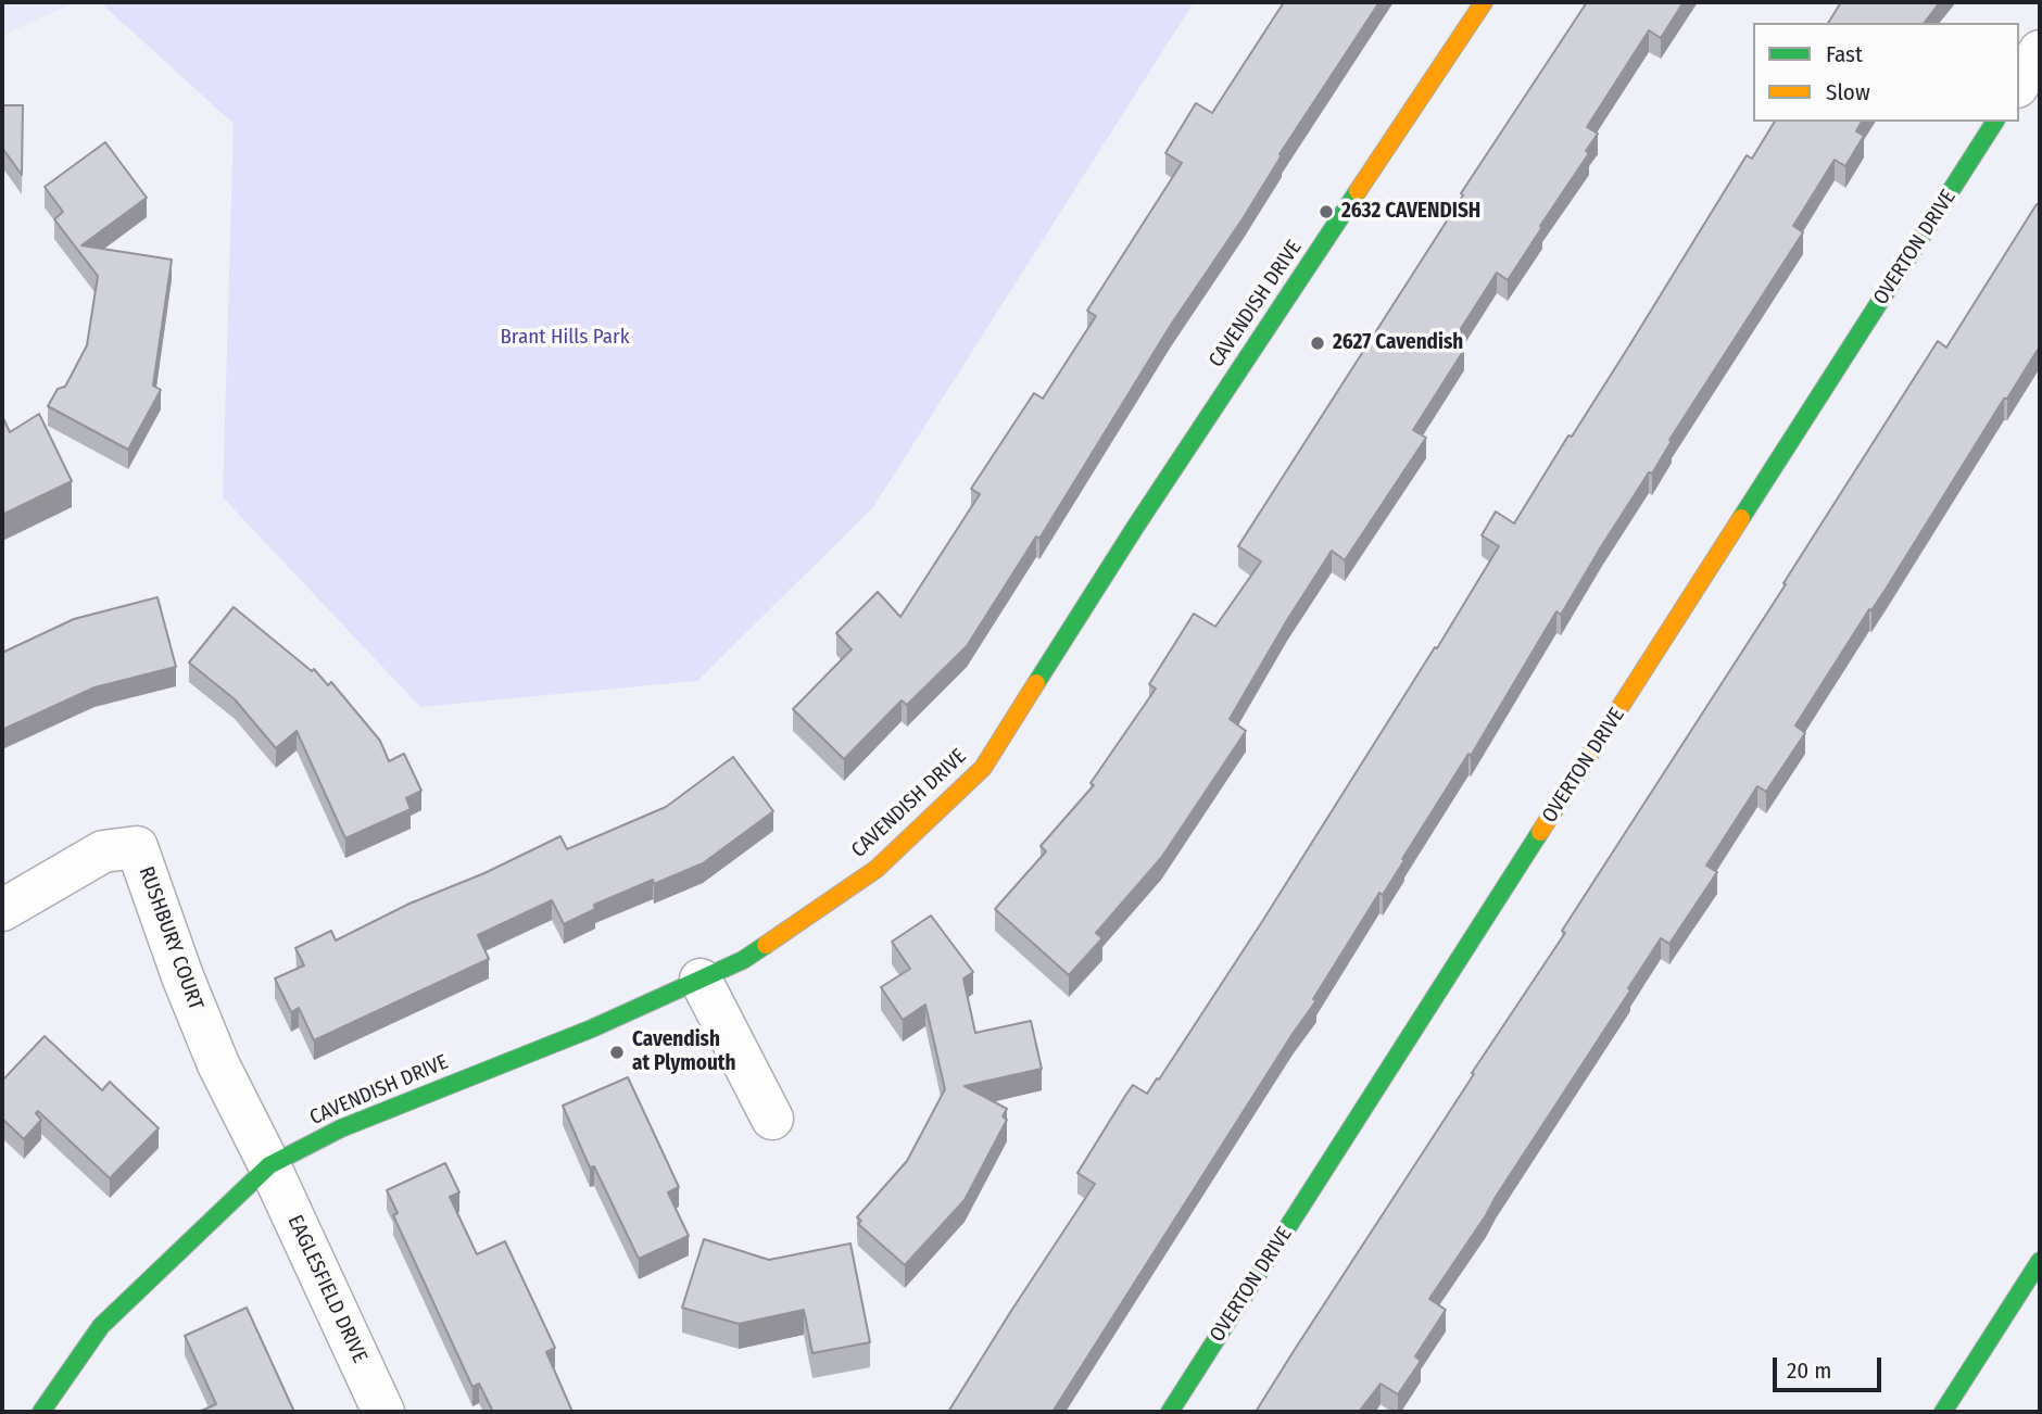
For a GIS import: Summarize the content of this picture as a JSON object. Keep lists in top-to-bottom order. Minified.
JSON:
{"streets":{"street":["OVERTON DRIVE","CAVENDISH DRIVE","RUSHBURY COURT","EAGLESFIELD DRIVE"]},"crossings":[["CAVENDISH DRIVE","RUSHBURY COURT"],["CAVENDISH DRIVE","EAGLESFIELD DRIVE"],["RUSHBURY COURT","EAGLESFIELD DRIVE"]],"parks":["Brant Hills Park"],"places":["2632 CAVENDISH","2627 Cavendish","Cavendish at Plymouth"],"legend":["Fast","Slow"],"scale_bar":"20 m"}
